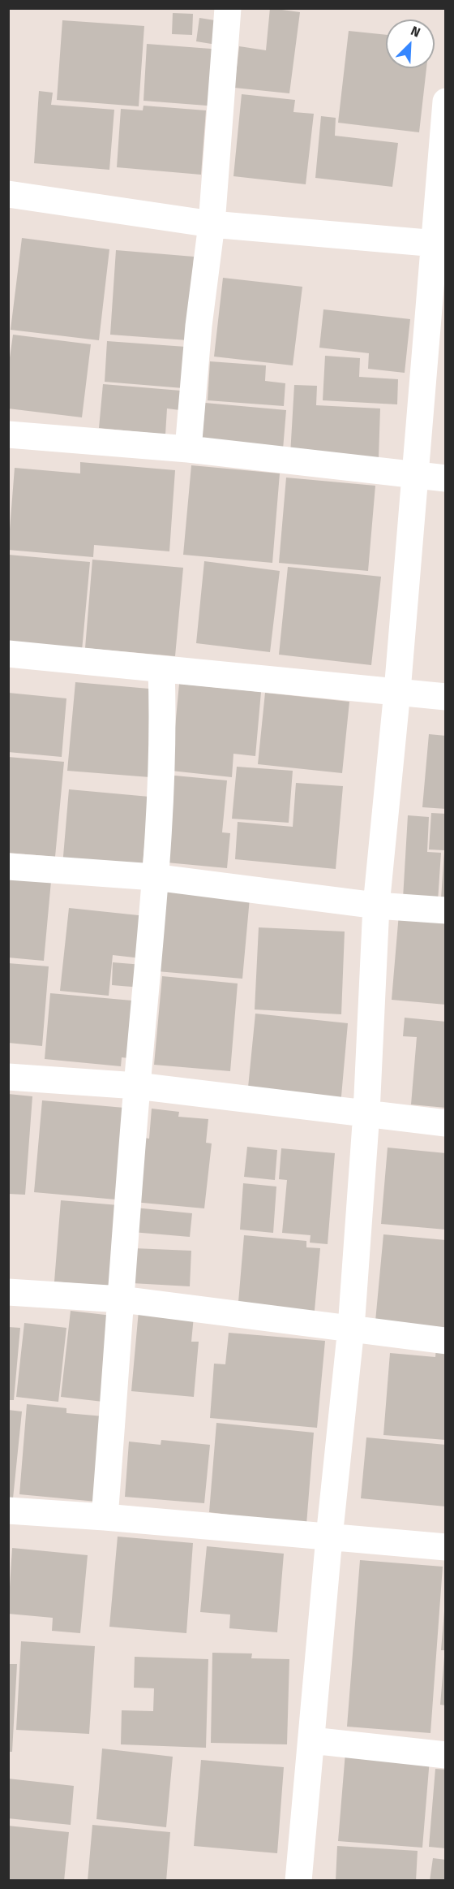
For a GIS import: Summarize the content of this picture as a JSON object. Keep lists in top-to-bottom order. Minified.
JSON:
{"north":"top right"}
